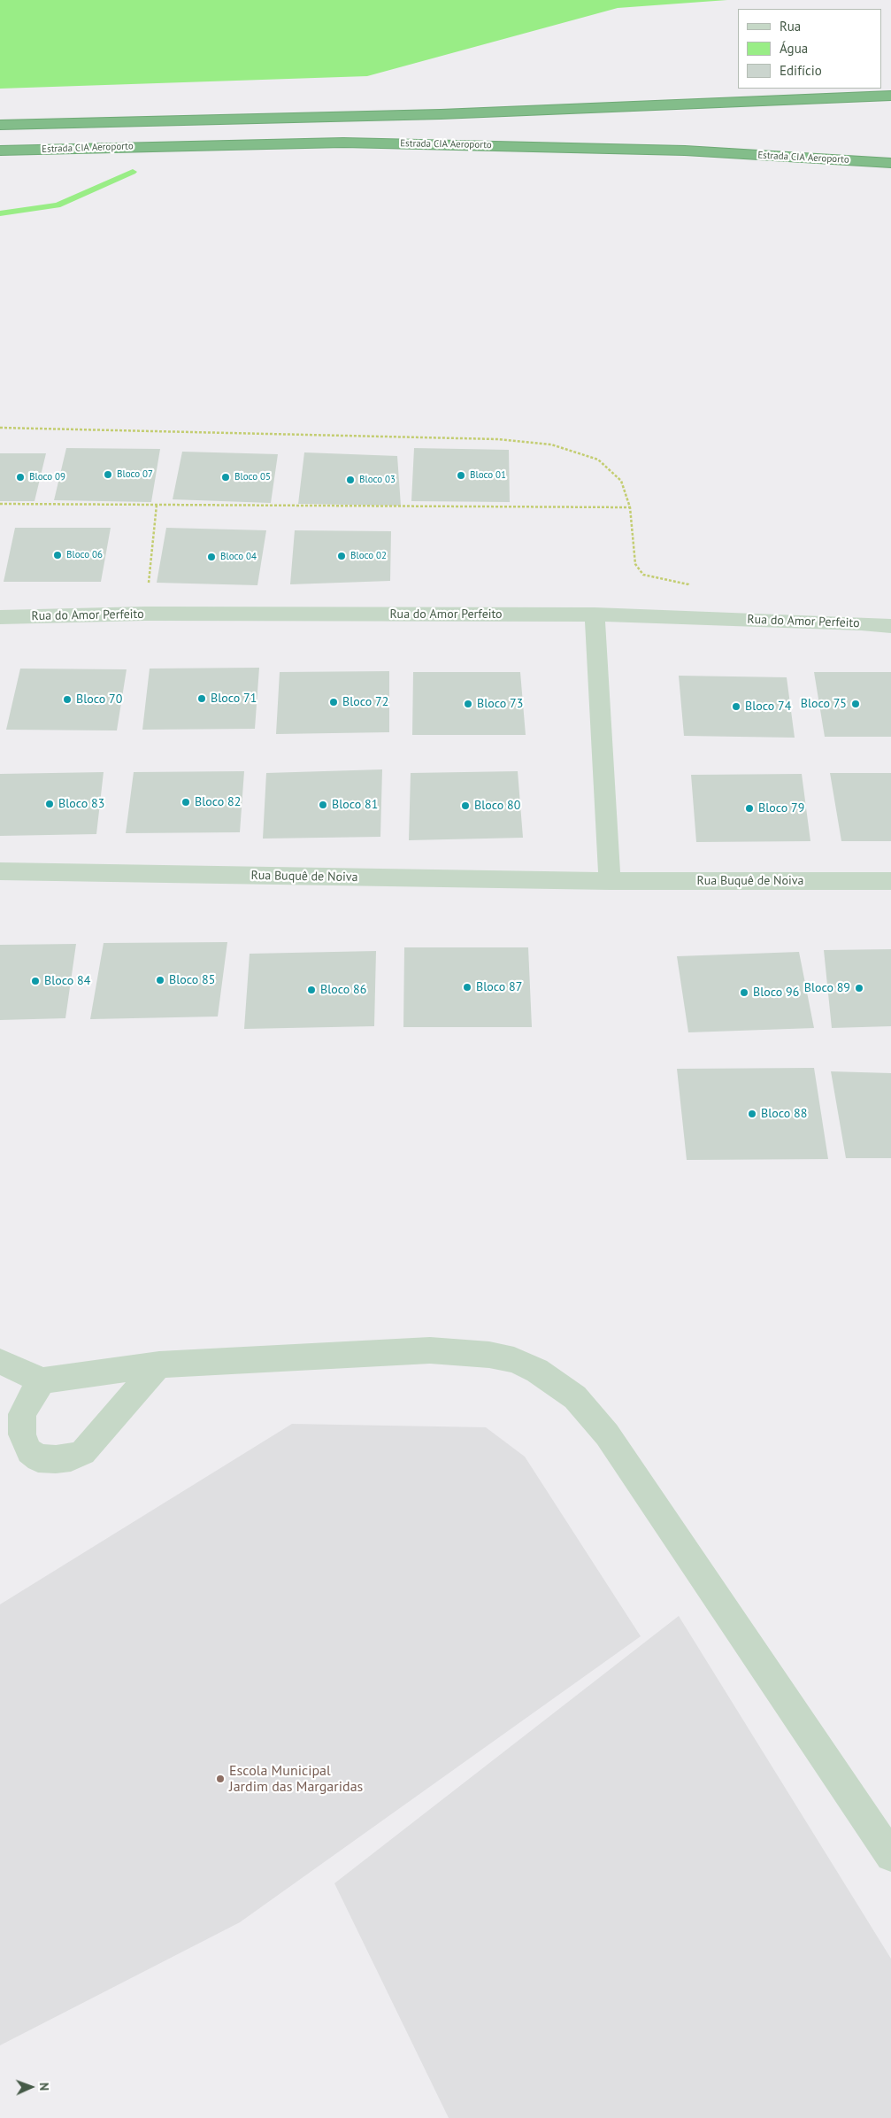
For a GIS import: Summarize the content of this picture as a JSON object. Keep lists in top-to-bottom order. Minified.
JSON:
{"streets":{"highway":["Estrada CIA Aeroporto"],"street":["Rua do Amor Perfeito","Rua Buquê de Noiva"]},"places":["Bloco 07","Bloco 01","Bloco 09","Bloco 05","Bloco 03","Bloco 06","Bloco 02","Bloco 04","Bloco 71","Bloco 70","Bloco 72","Bloco 73","Bloco 75","Bloco 74","Bloco 82","Bloco 83","Bloco 81","Bloco 80","Bloco 79","Bloco 85","Bloco 84","Bloco 87","Bloco 89","Bloco 86","Bloco 96","Bloco 88","Escola Municipal Jardim das Margaridas"],"legend":["Rua","Água","Edifício"],"north":"right"}
